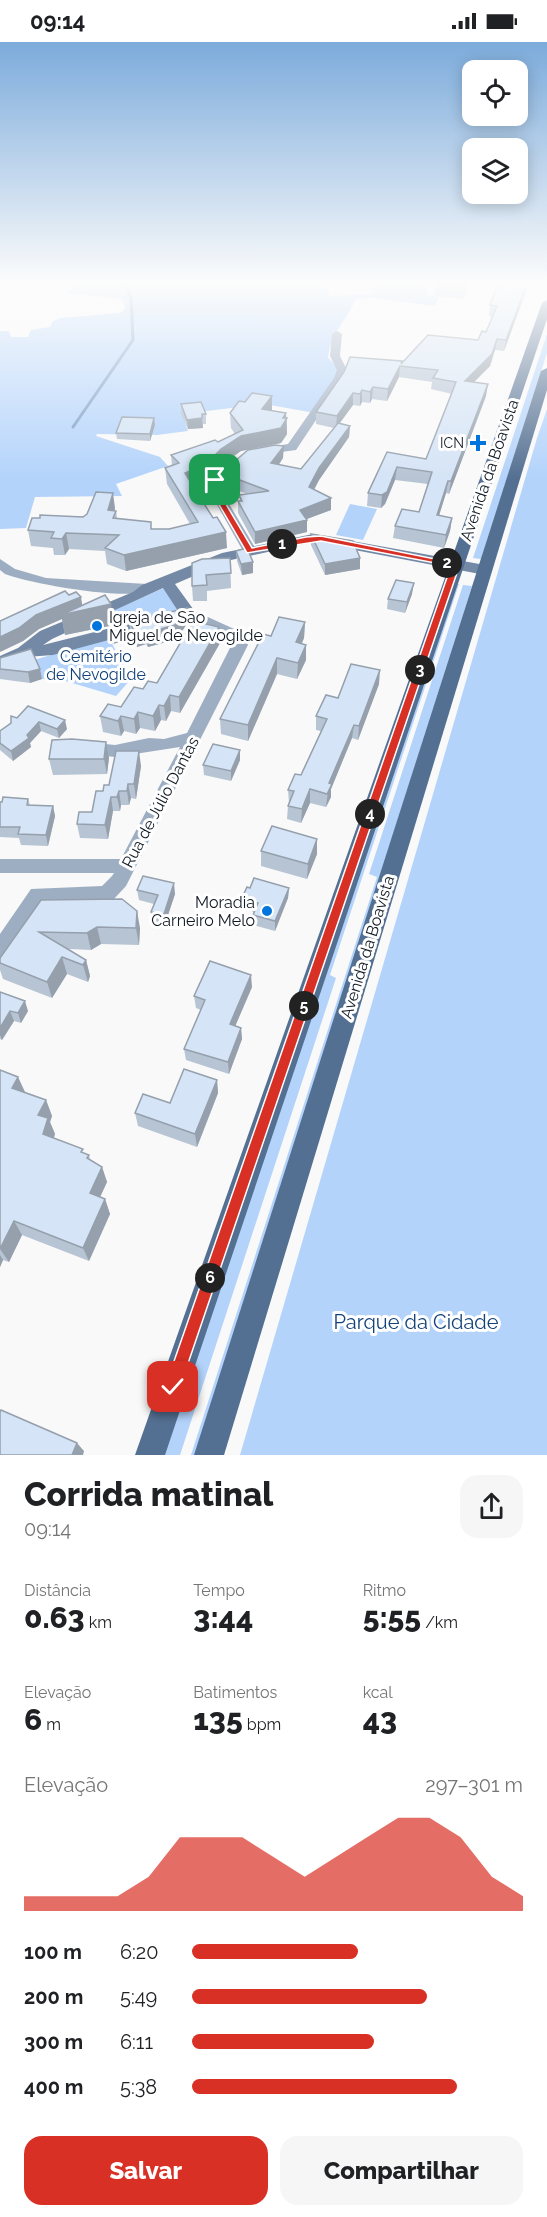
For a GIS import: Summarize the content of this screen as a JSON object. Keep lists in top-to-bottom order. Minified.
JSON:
{"streets":{"main road":["Avenida da Boavista"],"street":["Rua de Júlio Dantas"]},"parks":["Cemitério de Nevogilde","Parque da Cidade"],"places":{"health":["ICN"],"other":["Igreja de São Miguel de Nevogilde","Moradia Carneiro Melo"]},"page":{"status":"09:14","pins":["1","2","3","4","5","6"],"heading":["Corrida matinal","09:14"],"stats":[["Distância","0.63 km"],["Tempo","3:44"],["Ritmo","5:55 /km"],["Elevação","6 m"],["Batimentos","135 bpm"],["kcal","43"]],"chart":["Elevação","297–301 m"],"list":[{"name":"100 m","note":"6:20"},{"name":"200 m","note":"5:49"},{"name":"300 m","note":"6:11"},{"name":"400 m","note":"5:38"}],"buttons":["Salvar","Compartilhar"]}}
